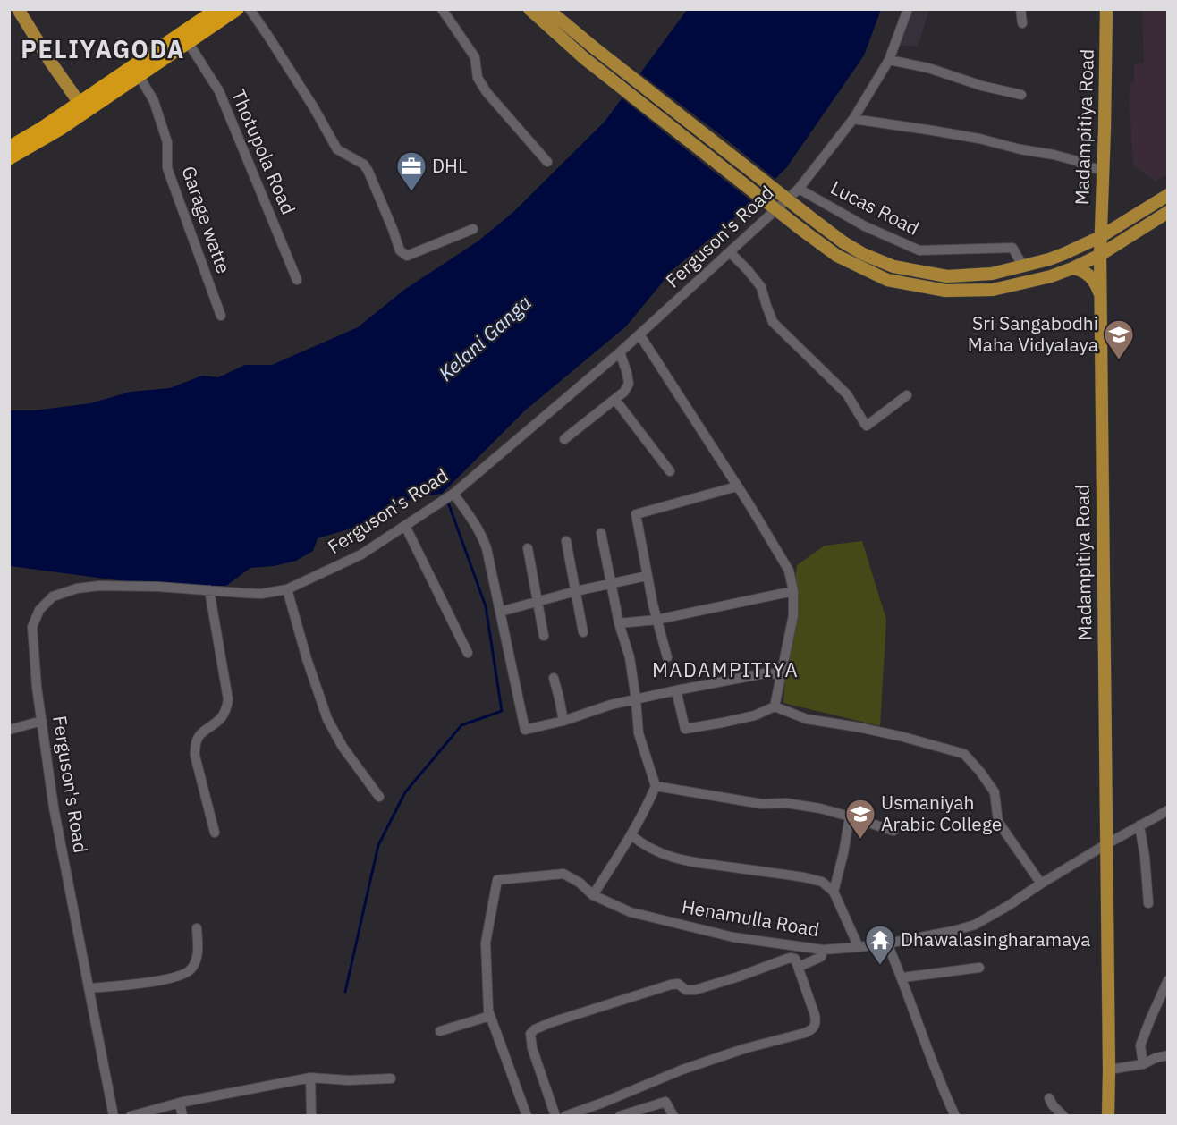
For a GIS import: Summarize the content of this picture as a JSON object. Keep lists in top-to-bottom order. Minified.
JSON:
{"streets":{"main road":["Madampitiya Road"],"street":["Thotupola Road","Lucas Road","Garage watte","Ferguson's Road","Henamulla Road"]},"crossings":[["Madampitiya Road","Henamulla Road"],["Lucas Road","Ferguson's Road"]],"districts":["PELIYAGODA","MADAMPITIYA"],"water":["Kelani Ganga"],"places":{"office":["DHL"],"school or university":["Sri Sangabodhi Maha Vidyalaya","Usmaniyah Arabic College"],"temple":["Dhawalasingharamaya"]}}
